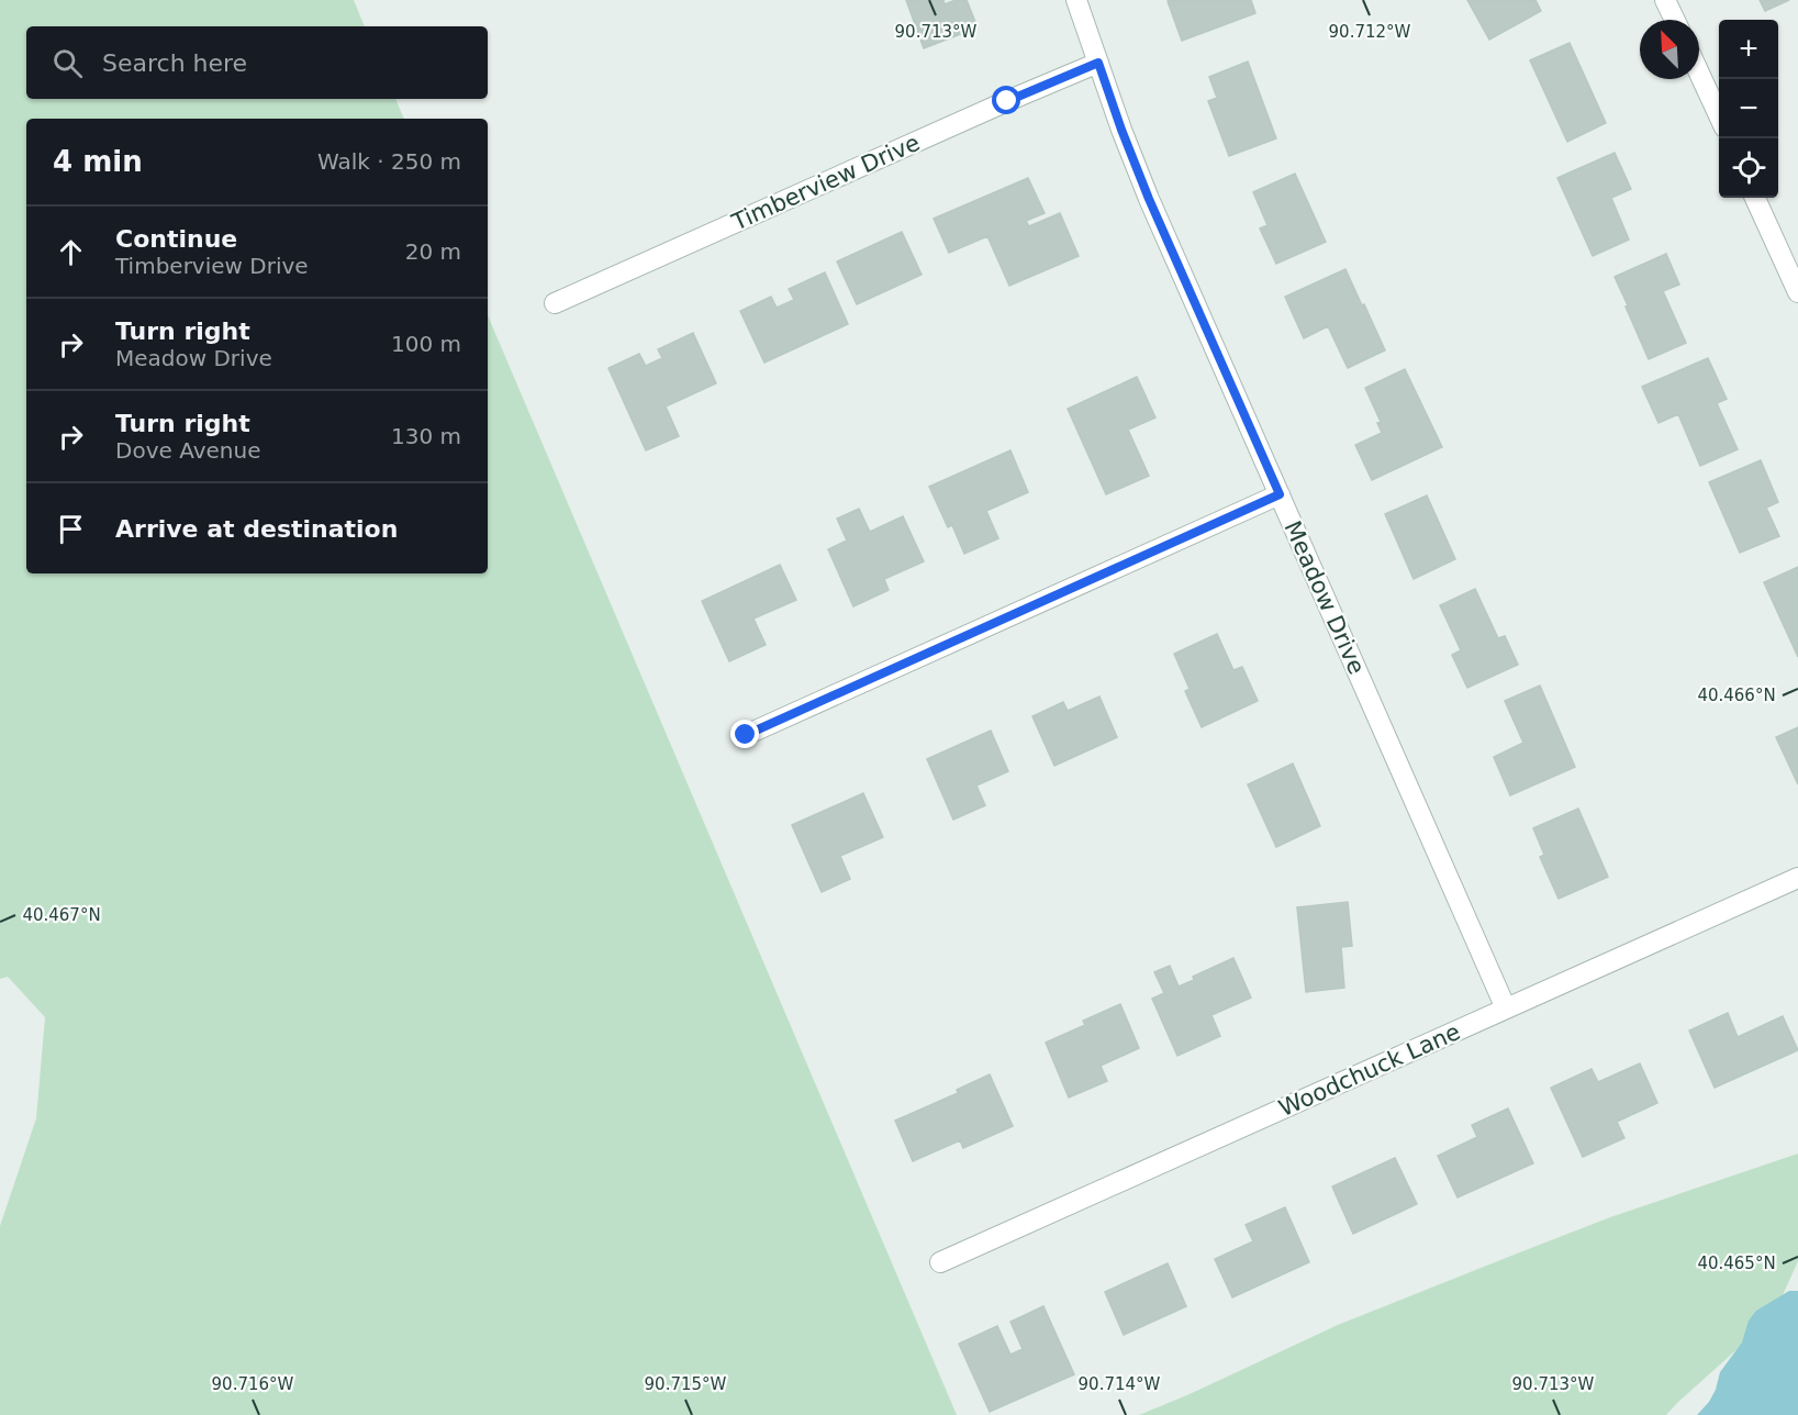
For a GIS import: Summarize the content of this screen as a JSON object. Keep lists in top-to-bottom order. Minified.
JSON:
{"streets":{"street":["Timberview Drive","Meadow Drive","Woodchuck Lane"]},"crossings":[["Timberview Drive","Meadow Drive"],["Meadow Drive","Woodchuck Lane"]],"north":"top left","page":{"map_buttons":["+","−"],"search":"Search here","heading":["4 min","Walk · 250 m"],"list":[["Continue","Timberview Drive","20 m"],["Turn right","Meadow Drive","100 m"],["Turn right","Dove Avenue","130 m"],"Arrive at destination"]},"coordinates":["90.713°W","90.712°W","40.466°N","40.467°N","40.465°N","90.716°W","90.715°W","90.714°W"]}
